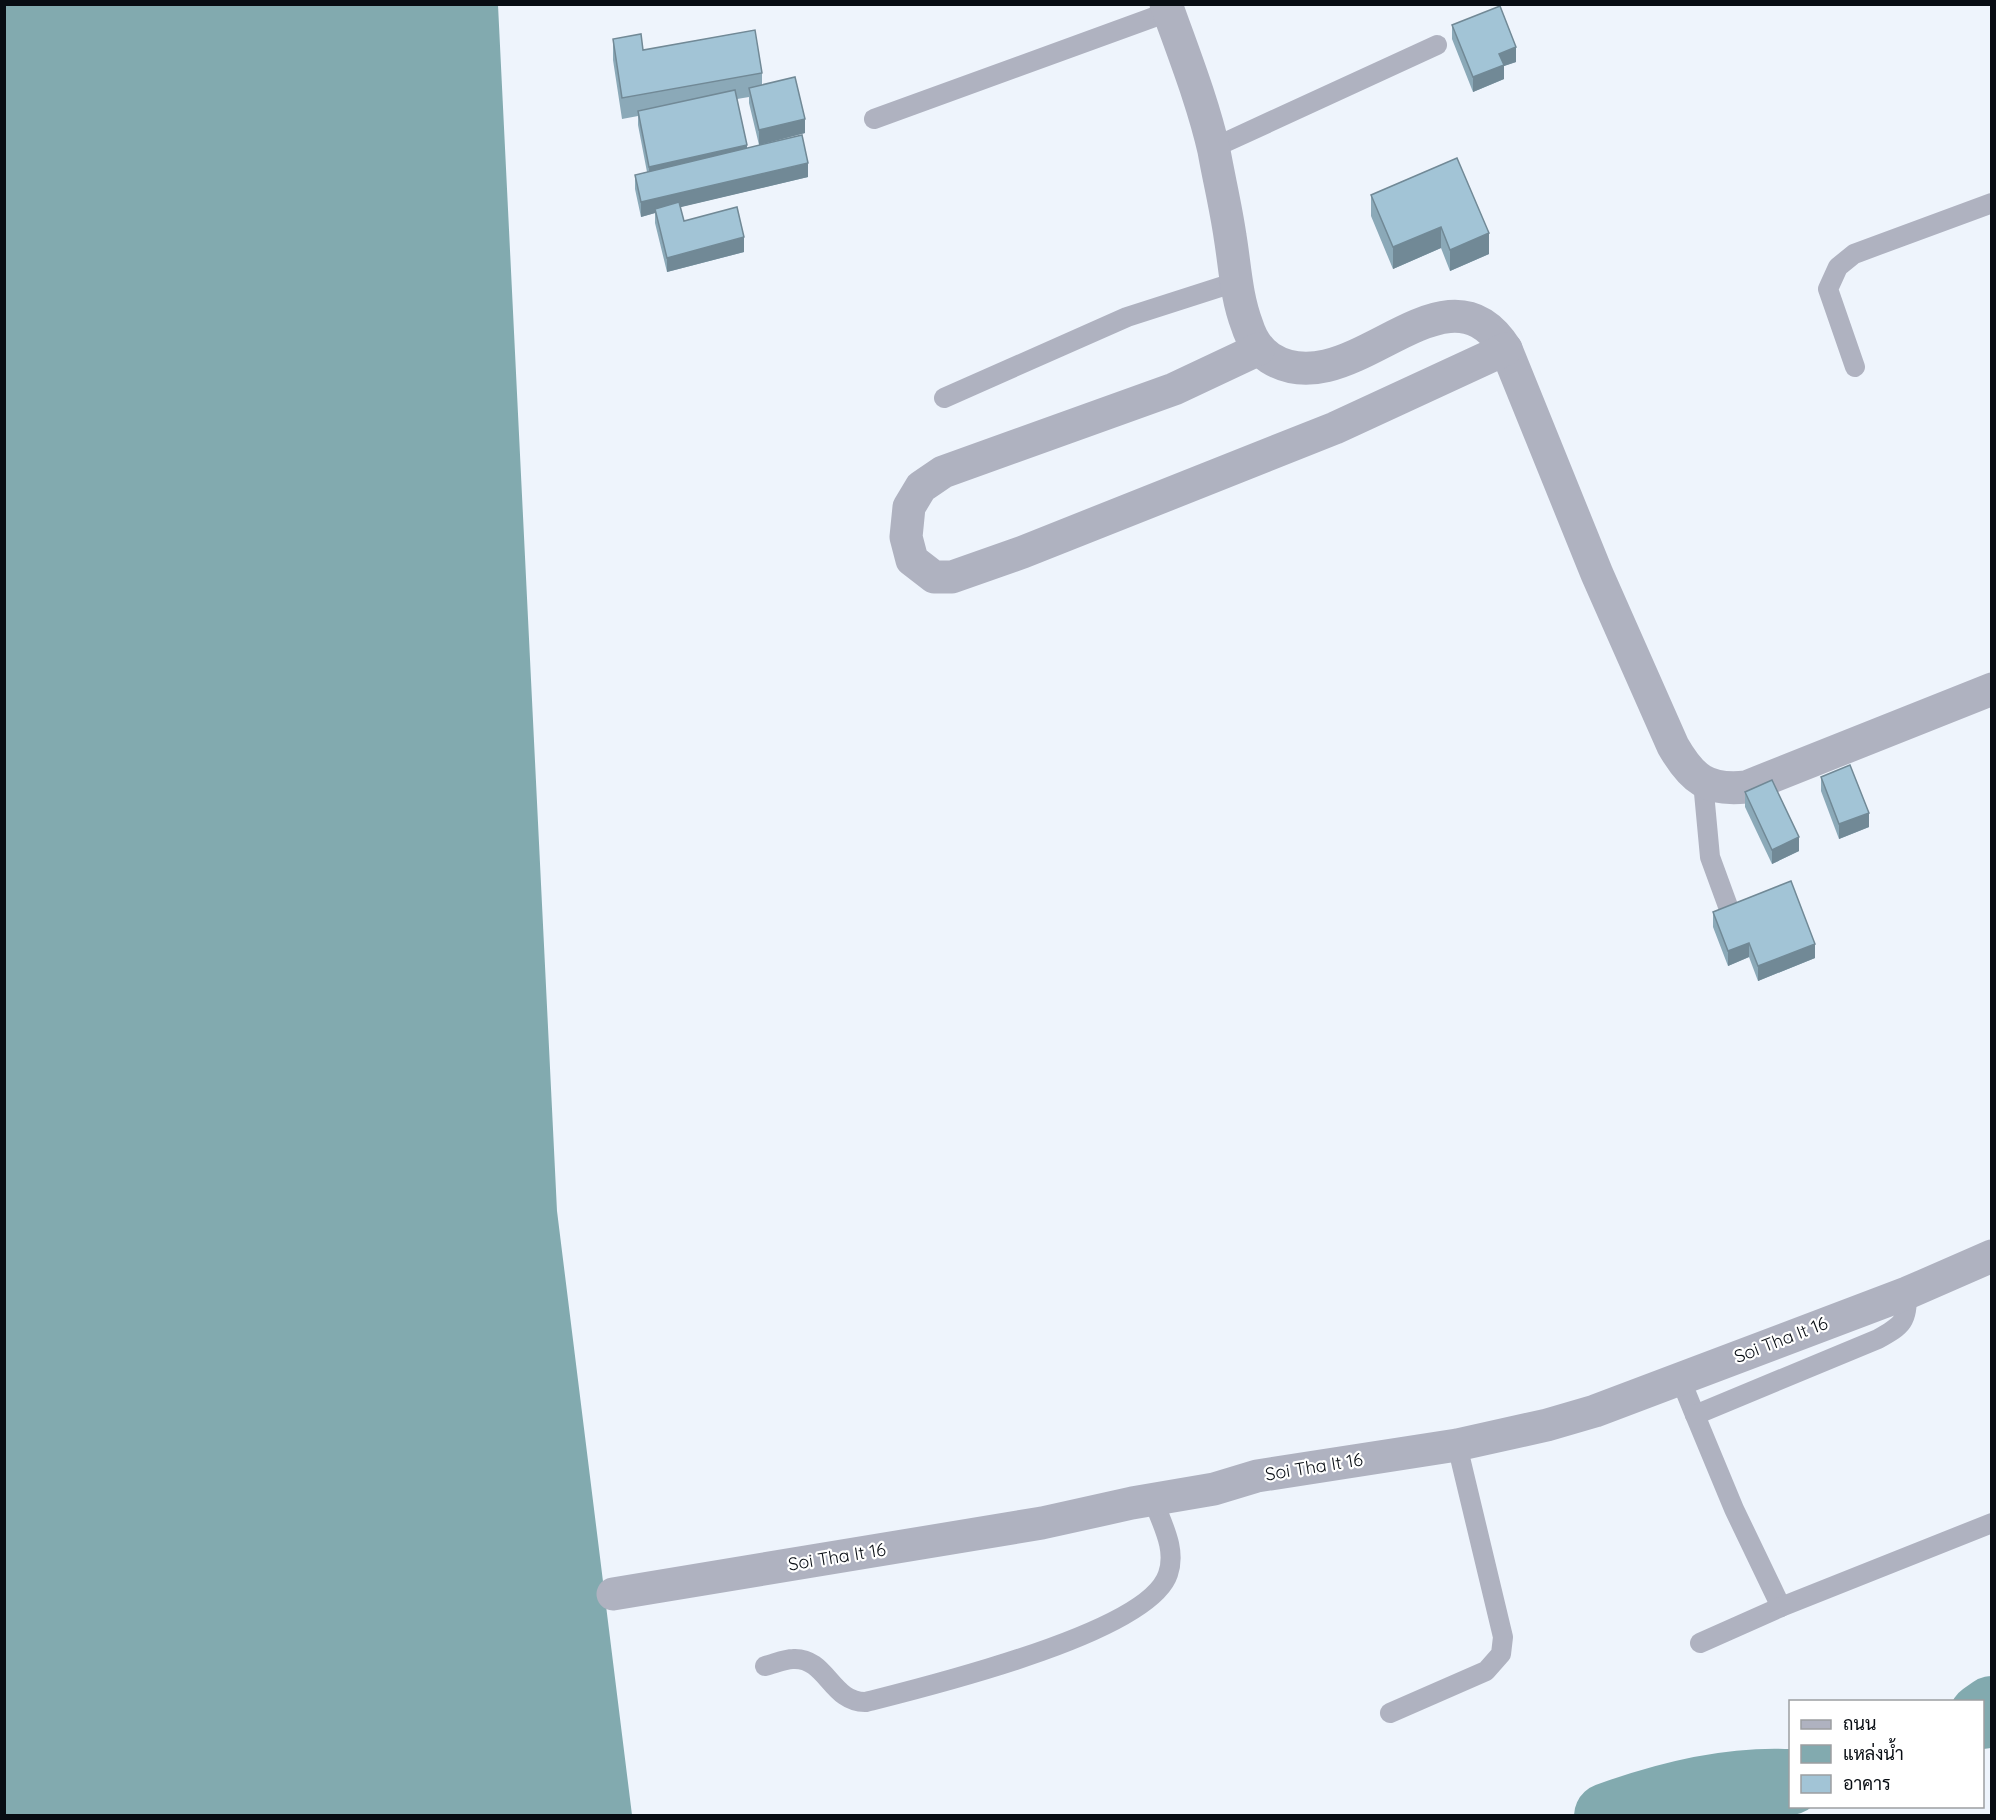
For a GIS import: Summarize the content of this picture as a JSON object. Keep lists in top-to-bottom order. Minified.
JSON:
{"streets":{"street":["Soi Tha It 16"]},"legend":["ถนน","แหล่งน้ำ","อาคาร"]}
